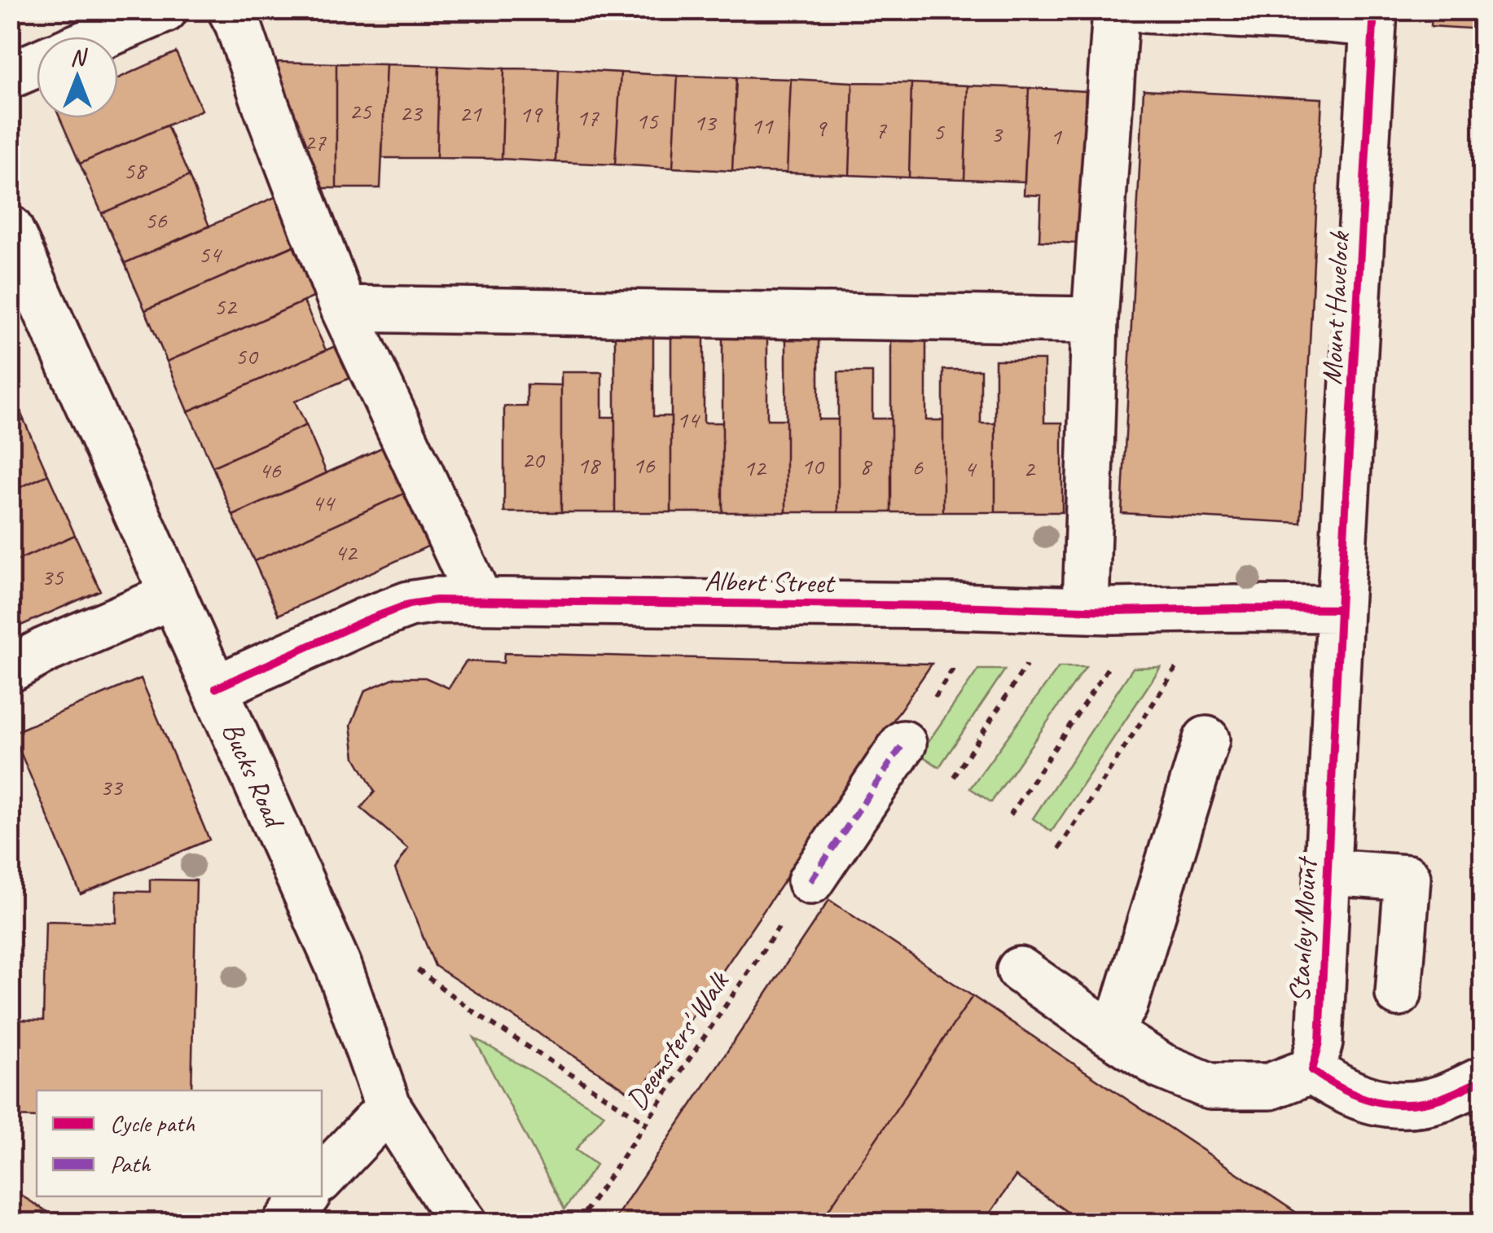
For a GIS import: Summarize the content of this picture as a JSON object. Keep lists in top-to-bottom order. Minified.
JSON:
{"streets":{"street":["Mount Havelock","Albert Street","Bucks Road","Stanley Mount"],"path":["Deemsters' Walk"]},"crossings":[["Mount Havelock","Albert Street"],["Mount Havelock","Stanley Mount"],["Albert Street","Bucks Road"],["Albert Street","Stanley Mount"]],"house_numbers":["25","23","21","19","17","15","13","11","9","7","5","3","1","27","58","56","54","52","50","14","20","18","16","10","8","6","12","4","2","46","44","42","35","33"],"legend":["Cycle path","Path"],"north":"top"}
